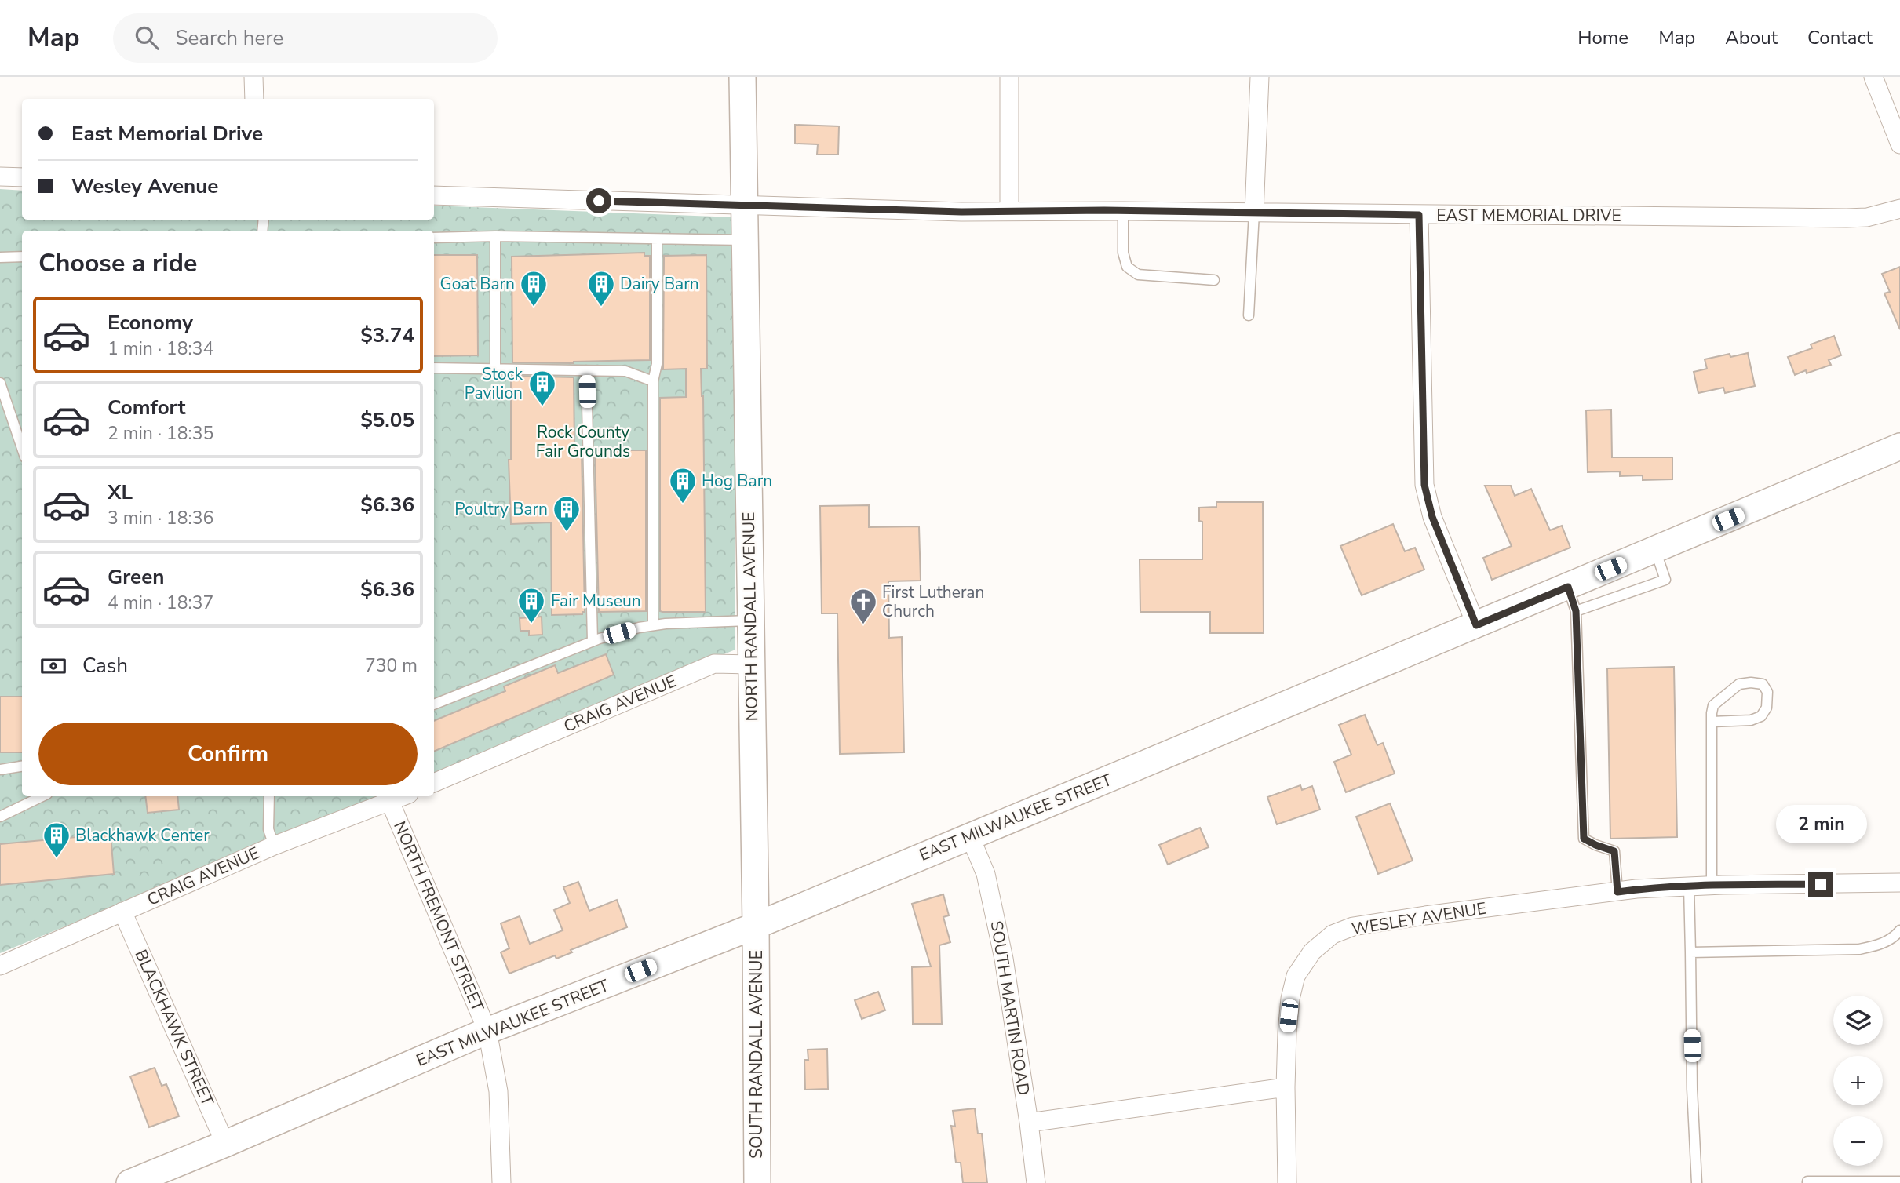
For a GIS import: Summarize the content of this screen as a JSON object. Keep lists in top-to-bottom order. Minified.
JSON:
{"streets":{"main road":["NORTH RANDALL AVENUE","EAST MILWAUKEE STREET","SOUTH RANDALL AVENUE"],"street":["EAST MEMORIAL DRIVE","CRAIG AVENUE","NORTH FREMONT STREET","WESLEY AVENUE","SOUTH MARTIN ROAD","BLACKHAWK STREET"]},"crossings":[["EAST MEMORIAL DRIVE","NORTH RANDALL AVENUE"],["NORTH RANDALL AVENUE","CRAIG AVENUE"],["NORTH RANDALL AVENUE","EAST MILWAUKEE STREET"],["NORTH RANDALL AVENUE","SOUTH RANDALL AVENUE"],["CRAIG AVENUE","NORTH FREMONT STREET"],["CRAIG AVENUE","BLACKHAWK STREET"],["EAST MILWAUKEE STREET","NORTH FREMONT STREET"],["EAST MILWAUKEE STREET","SOUTH MARTIN ROAD"],["EAST MILWAUKEE STREET","BLACKHAWK STREET"],["EAST MILWAUKEE STREET","SOUTH RANDALL AVENUE"]],"parks":["Rock County Fair Grounds"],"places":{"building":["Goat Barn","Dairy Barn","Stock Pavilion","Hog Barn","Poultry Barn","Fair Museun","Blackhawk Center"],"church":["First Lutheran Church"]},"page":{"header":"Map","search":"Search here","nav":["Home","Map","About","Contact"],"banner":["East Memorial Drive","Wesley Avenue"],"heading":"Choose a ride","list":[{"name":"Economy","note":"1 min · 18:34","value":"$3.74"},{"name":"Comfort","note":"2 min · 18:35","value":"$5.05"},{"name":"XL","note":"3 min · 18:36","value":"$6.36"},{"name":"Green","note":"4 min · 18:37","value":"$6.36"}],"pay":["Cash","730 m"],"buttons":"Confirm","bubble":"2 min","map_buttons":["+","−"]}}
